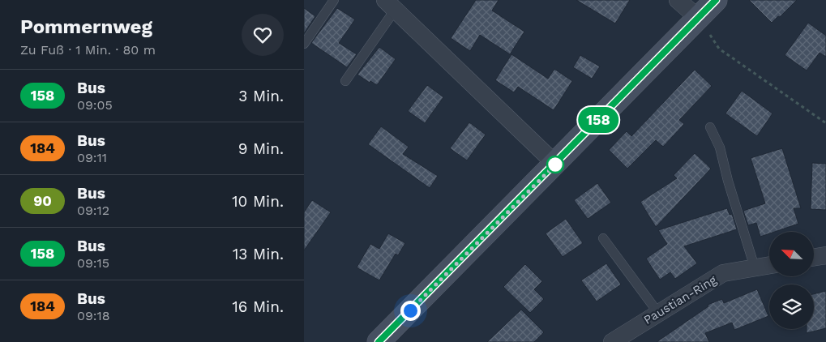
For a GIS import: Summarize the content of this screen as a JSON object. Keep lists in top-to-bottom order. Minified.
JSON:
{"streets":{"street":["Paustian-Ring"]},"lines":["bus line 158"],"north":"top left","page":{"heading":["Pommernweg","Zu Fuß · 1 Min. · 80 m"],"on_map":"158","list":[{"mark":"158","name":"Bus","note":"09:05","value":"3 Min."},{"mark":"184","name":"Bus","note":"09:11","value":"9 Min."},{"mark":"90","name":"Bus","note":"09:12","value":"10 Min."},{"mark":"158","name":"Bus","note":"09:15","value":"13 Min."},{"mark":"184","name":"Bus","note":"09:18","value":"16 Min."}]}}
